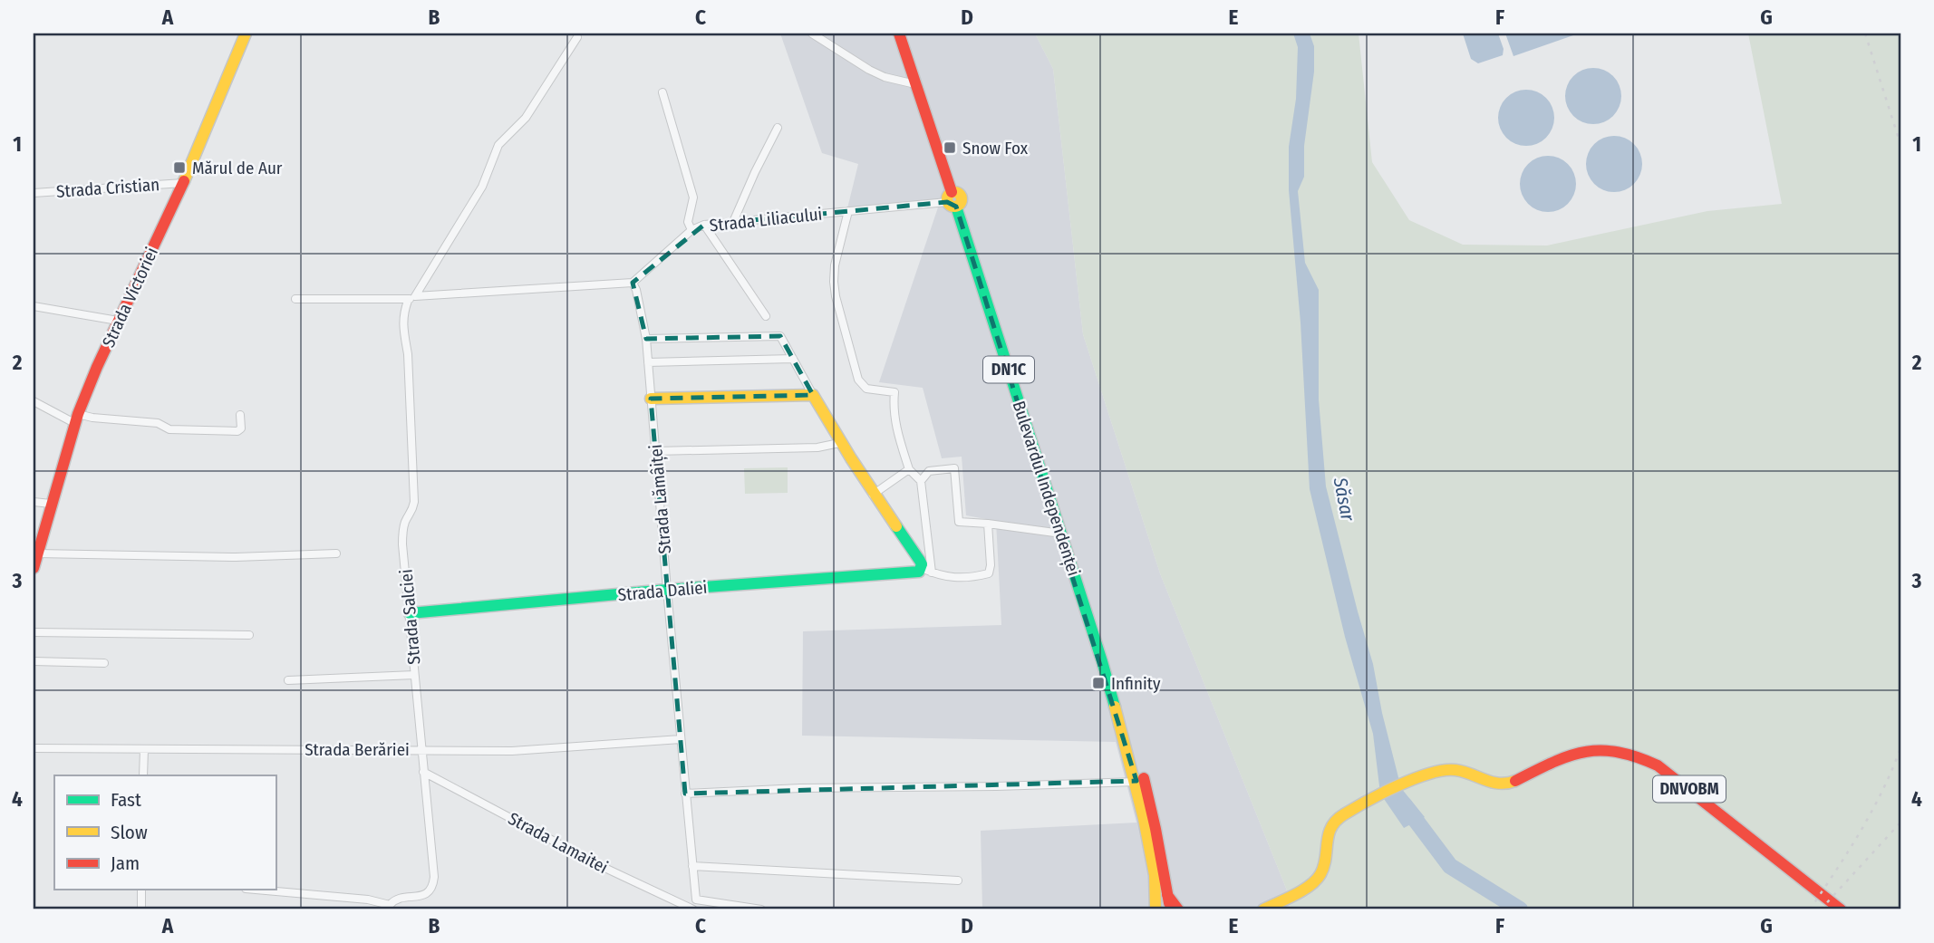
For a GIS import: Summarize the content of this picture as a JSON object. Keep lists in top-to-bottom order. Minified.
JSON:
{"streets":{"main road":["Strada Victoriei","DN1C","Bulevardul Independenței","Strada Daliei","DNVOBM"],"street":["Strada Cristian","Strada Liliacului","Strada Lămâiței","Strada Salciei","Strada Berăriei","Strada Lamaitei"]},"crossings":[["Strada Cristian","Strada Victoriei"],["Strada Liliacului","Bulevardul Independenței"],["Strada Liliacului","Strada Lămâiței"],["Strada Lămâiței","Strada Daliei"],["Strada Lămâiței","Strada Berăriei"],["Strada Daliei","Strada Salciei"],["Strada Salciei","Strada Berăriei"],["Strada Salciei","Strada Lamaitei"]],"water":["Săsar"],"places":{"transit":["Snow Fox","Mărul de Aur","Infinity"]},"legend":["Fast","Slow","Jam"],"grid":{"columns":["A","B","C","D","E","F","G"],"rows":["1","2","3","4"]}}
